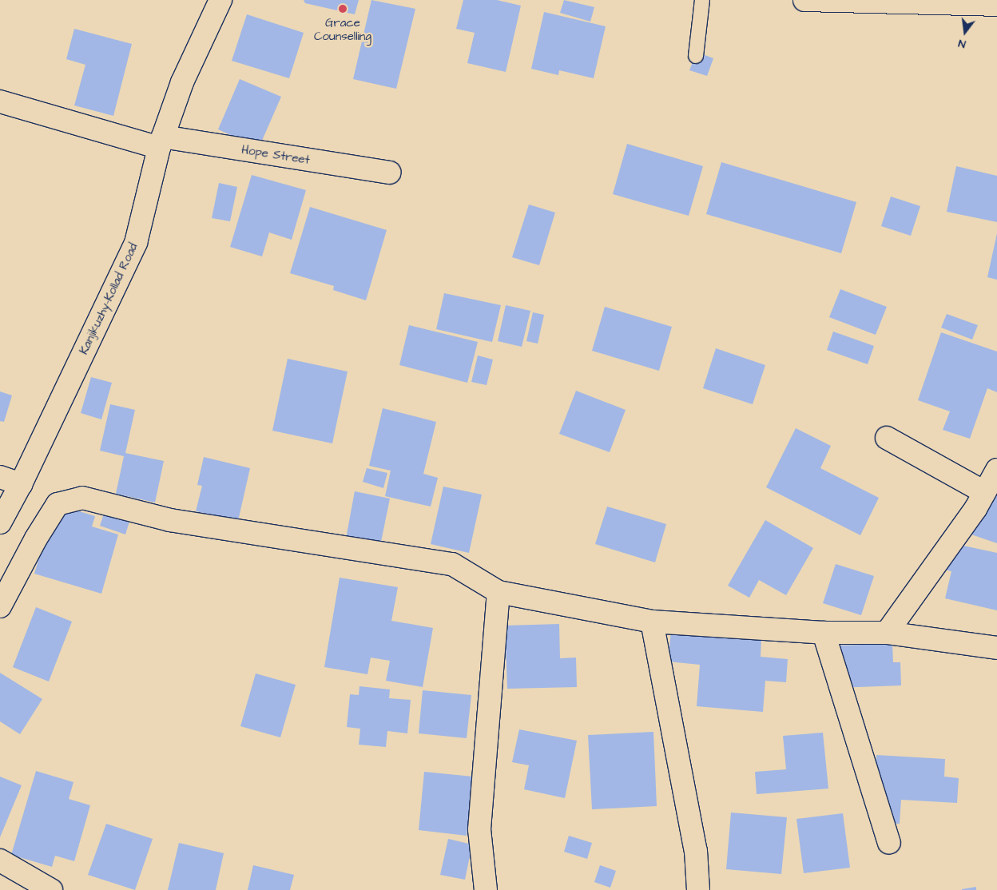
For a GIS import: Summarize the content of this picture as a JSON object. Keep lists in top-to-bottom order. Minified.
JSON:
{"streets":{"street":["Hope Street","Kanjikuzhy-Kollad Road"]},"crossings":[["Hope Street","Kanjikuzhy-Kollad Road"]],"places":["Grace Counselling"],"north":"bottom"}
